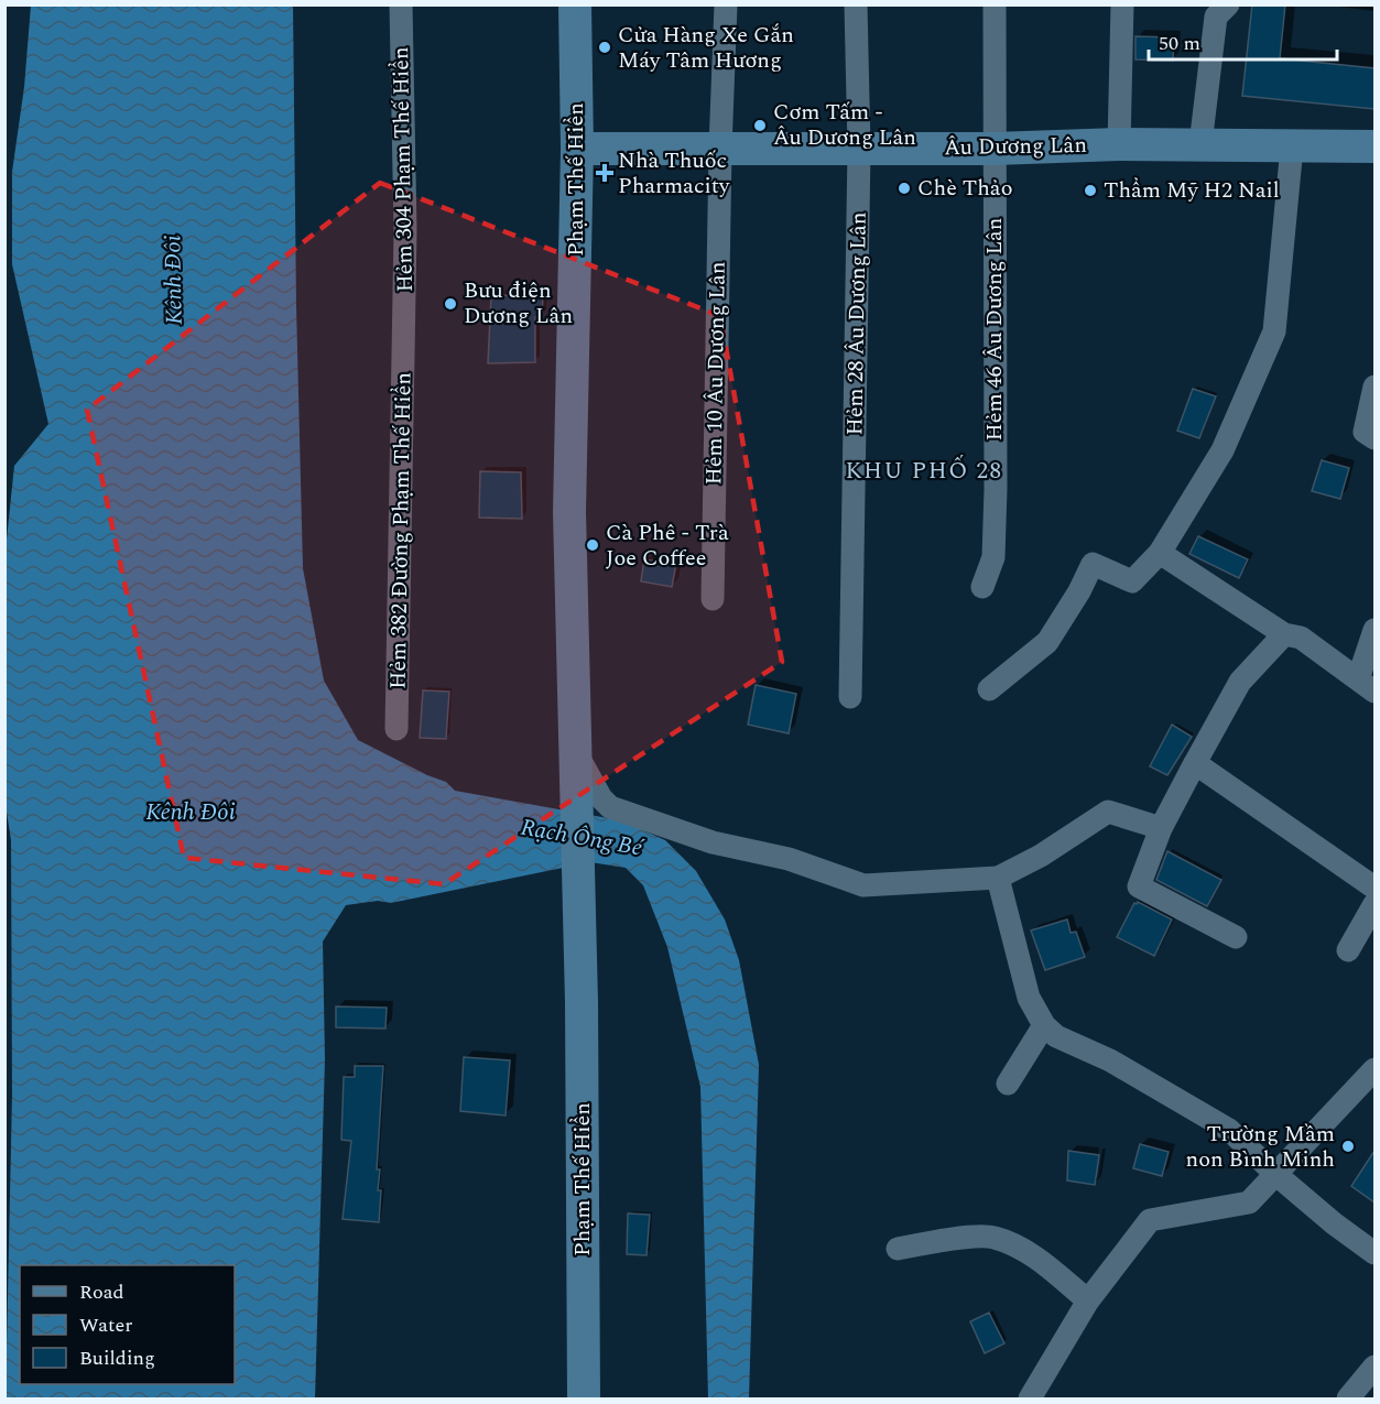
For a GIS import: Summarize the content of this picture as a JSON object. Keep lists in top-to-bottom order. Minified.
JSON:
{"streets":{"main road":["Âu Dương Lân","Phạm Thế Hiển"],"street":["Hẻm 304 Phạm Thế Hiển","Hẻm 28 Âu Dương Lân","Hẻm 46 Âu Dương Lân","Hẻm 10 Âu Dương Lân","Hẻm 382 Đường Phạm Thế Hiển"]},"crossings":[["Âu Dương Lân","Phạm Thế Hiển"],["Âu Dương Lân","Hẻm 28 Âu Dương Lân"],["Âu Dương Lân","Hẻm 46 Âu Dương Lân"],["Âu Dương Lân","Hẻm 10 Âu Dương Lân"],["Hẻm 304 Phạm Thế Hiển","Hẻm 382 Đường Phạm Thế Hiển"]],"districts":["KHU PHỐ 28"],"water":["Kênh Đôi","Rạch Ông Bé"],"places":{"other":["Cửa Hàng Xe Gắn Máy Tâm Hương","Cơm Tấm - Âu Dương Lân","Chè Thảo","Thẩm Mỹ H2 Nail","Bưu điện Dương Lân","Cà Phê - Trà Joe Coffee","Trường Mầm non Bình Minh"],"health":["Nhà Thuốc Pharmacity"]},"legend":["Road","Water","Building"],"scale_bar":"50 m"}
